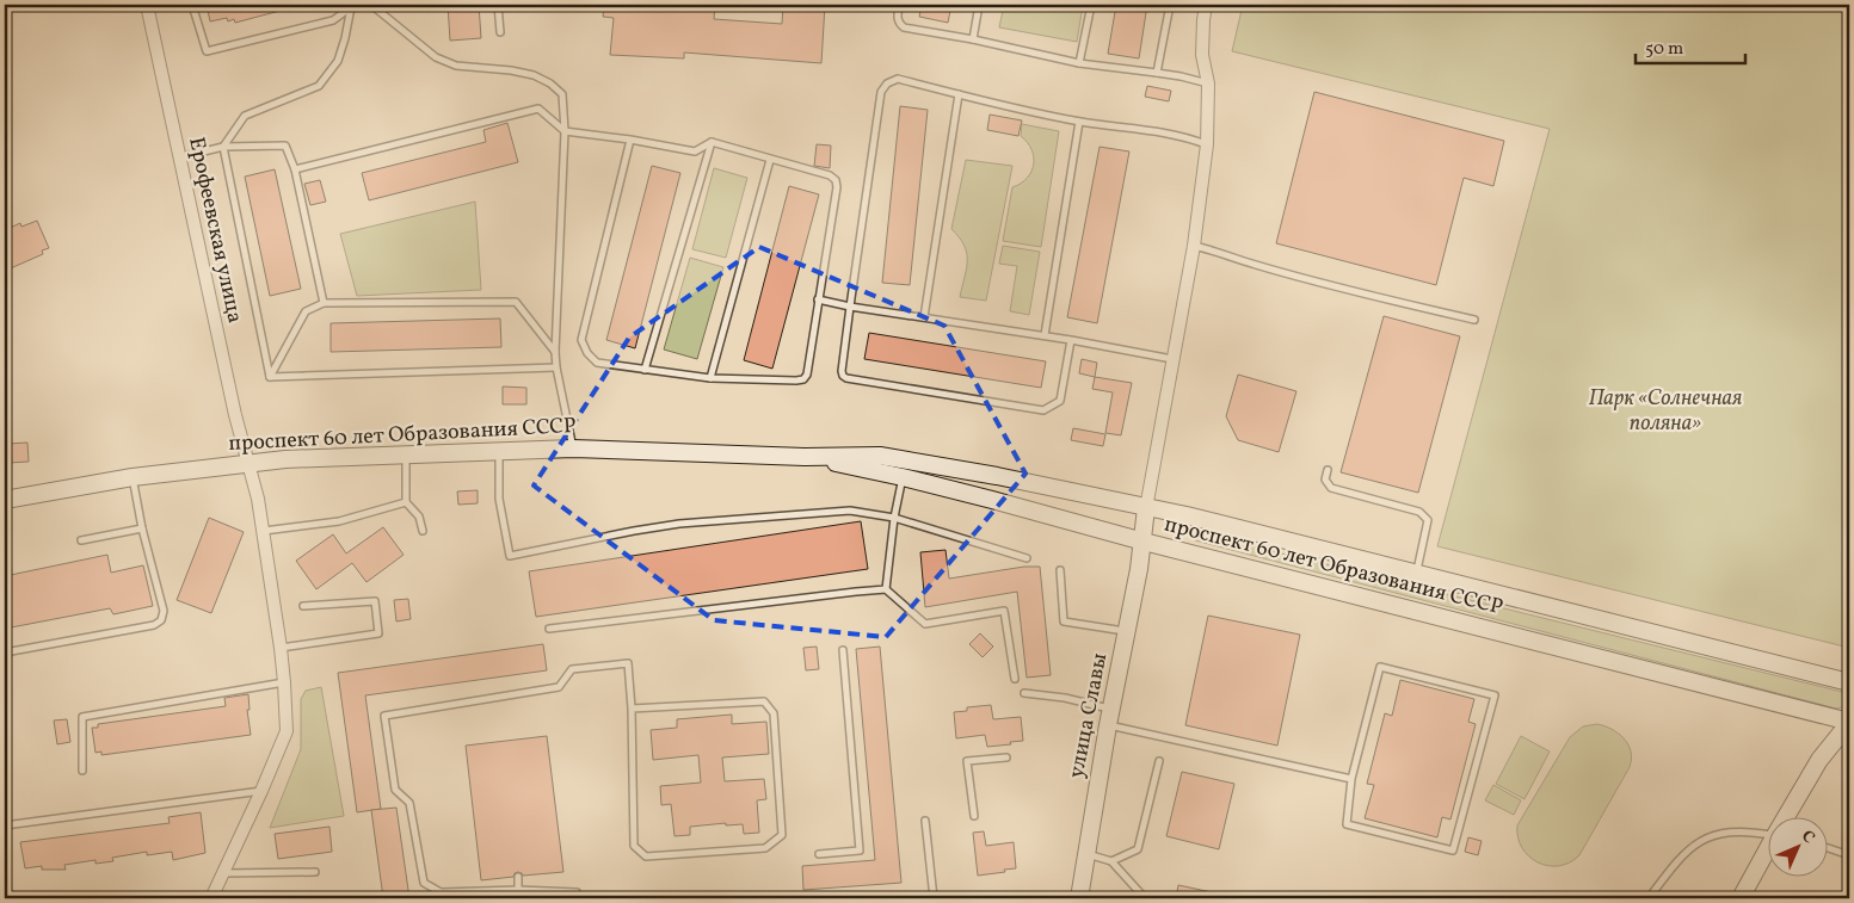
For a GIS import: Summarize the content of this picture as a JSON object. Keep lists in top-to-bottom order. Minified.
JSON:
{"streets":{"main road":["проспект 60 лет Образования СССР","улица Славы"],"street":["Ерофеевская улица"]},"crossings":[["Ерофеевская улица","проспект 60 лет Образования СССР"],["проспект 60 лет Образования СССР","улица Славы"]],"parks":["Парк «Солнечная поляна»"],"scale_bar":"50 m","north":"top right"}
